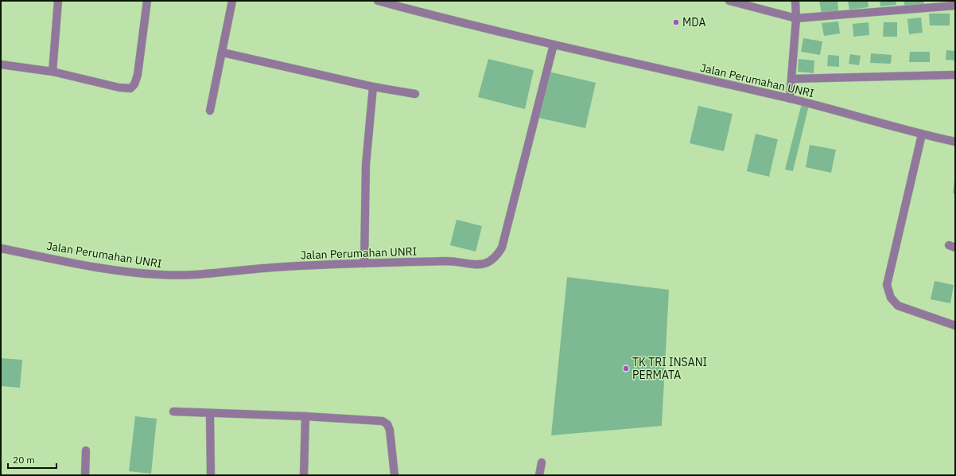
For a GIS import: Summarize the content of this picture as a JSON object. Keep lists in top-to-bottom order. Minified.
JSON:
{"streets":{"street":["Jalan Perumahan UNRI"]},"places":["MDA","TK TRI INSANI PERMATA"],"scale_bar":"20 m"}
